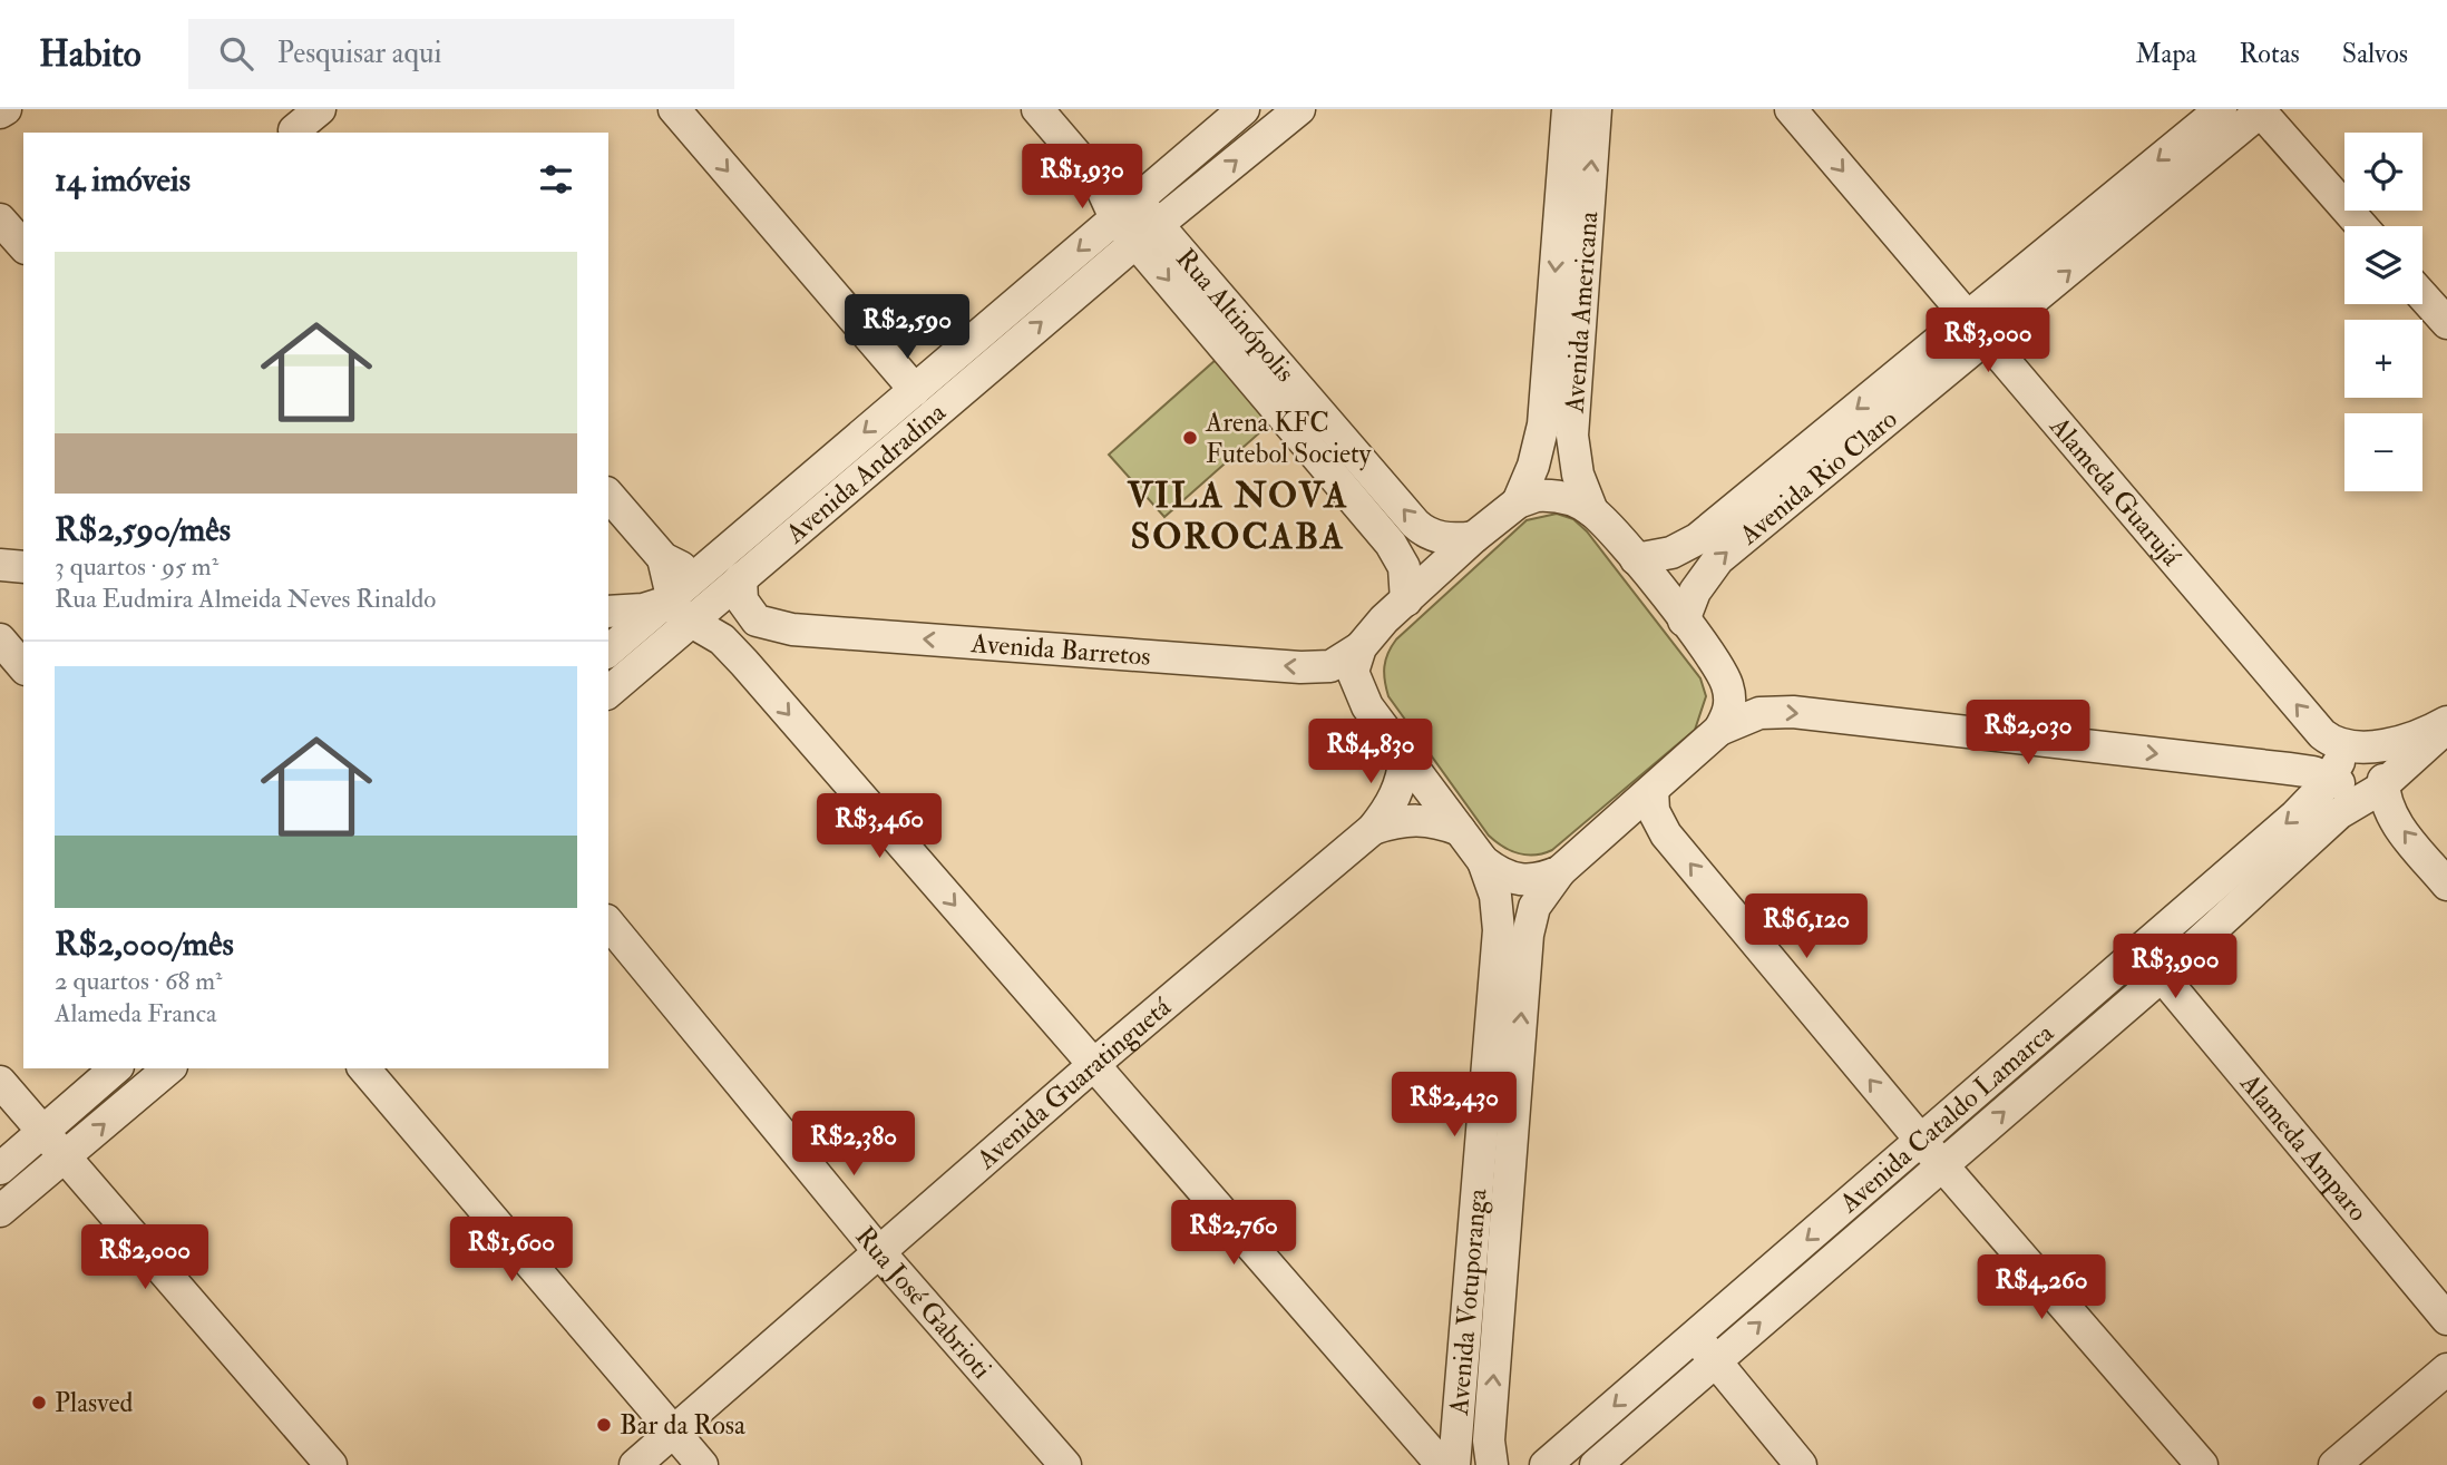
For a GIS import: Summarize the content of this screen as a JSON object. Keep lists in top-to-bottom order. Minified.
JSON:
{"streets":{"street":["Avenida Americana","Rua Altinópolis","Avenida Andradina","Avenida Rio Claro","Alameda Guarujá","Avenida Barretos","Avenida Guaratinguetá","Avenida Cataldo Lamarca","Alameda Amparo","Rua José Gabrioti","Avenida Votuporanga"]},"crossings":[["Avenida Americana","Avenida Barretos"],["Rua Altinópolis","Avenida Andradina"],["Rua Altinópolis","Avenida Barretos"],["Avenida Andradina","Avenida Barretos"],["Avenida Rio Claro","Alameda Guarujá"],["Alameda Guarujá","Avenida Cataldo Lamarca"],["Avenida Guaratinguetá","Rua José Gabrioti"],["Avenida Cataldo Lamarca","Alameda Amparo"]],"one_way":["Avenida Barretos"],"districts":["VILA NOVA SOROCABA"],"places":["Arena KFC Futebol Society","Plasved","Bar da Rosa"],"page":{"header":"Habito","search":"Pesquisar aqui","nav":["Mapa","Rotas","Salvos"],"map_buttons":["+","−"],"heading":"14 imóveis","price":["R$1,930","R$2,590","R$3,000","R$2,030","R$4,830","R$3,460","R$6,120","R$3,900","R$2,430","R$2,380","R$2,760","R$1,600","R$2,000","R$4,260"],"list":[{"name":"R$2,590/mês","note":"3 quartos · 95 m² · Rua Eudmira Almeida Neves Rinaldo"},{"name":"R$2,000/mês","note":"2 quartos · 68 m² · Alameda Franca"}]}}
